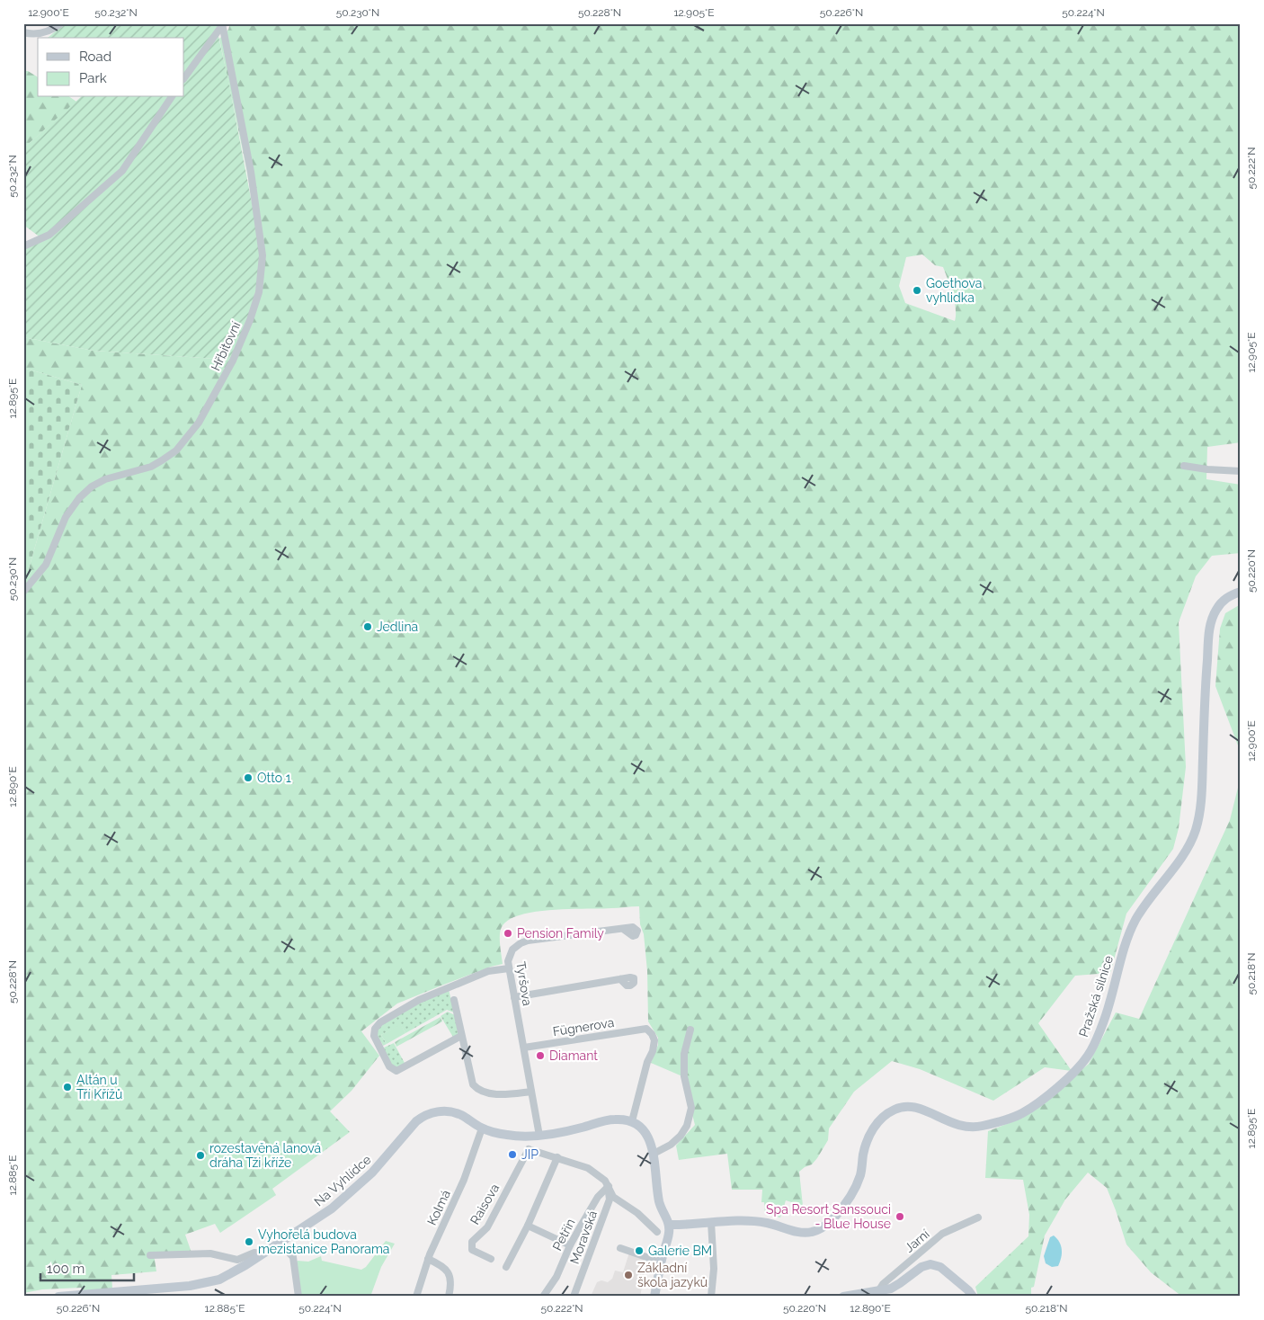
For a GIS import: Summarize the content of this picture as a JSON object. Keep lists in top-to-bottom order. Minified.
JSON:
{"streets":{"street":["Hřbitovní","Tyršova","Pražská silnice","Fügnerova","Na Vyhlídce","Raisova","Kolmá","Petřín","Moravská","Jarní"]},"crossings":[["Tyršova","Fügnerova"],["Tyršova","Na Vyhlídce"],["Fügnerova","Na Vyhlídce"],["Na Vyhlídce","Kolmá"],["Petřín","Moravská"]],"places":["Goethova vyhlidka","Jedlina","Otto 1","Pension Family","Diamant","Altán u Tří Křížů","JIP","rozestavěná lanová dráha Tži kříže","Spa Resort Sanssouci - Blue House","Vyhořelá budova mezistanice Panorama","Galerie BM","Základní škola jazyků"],"legend":["Road","Park"],"scale_bar":"100 m","coordinates":["12.900°E","50.232°N","50.230°N","50.228°N","12.905°E","50.226°N","50.224°N","50.222°N","12.895°E","50.220°N","12.890°E","50.218°N","12.885°E"]}
